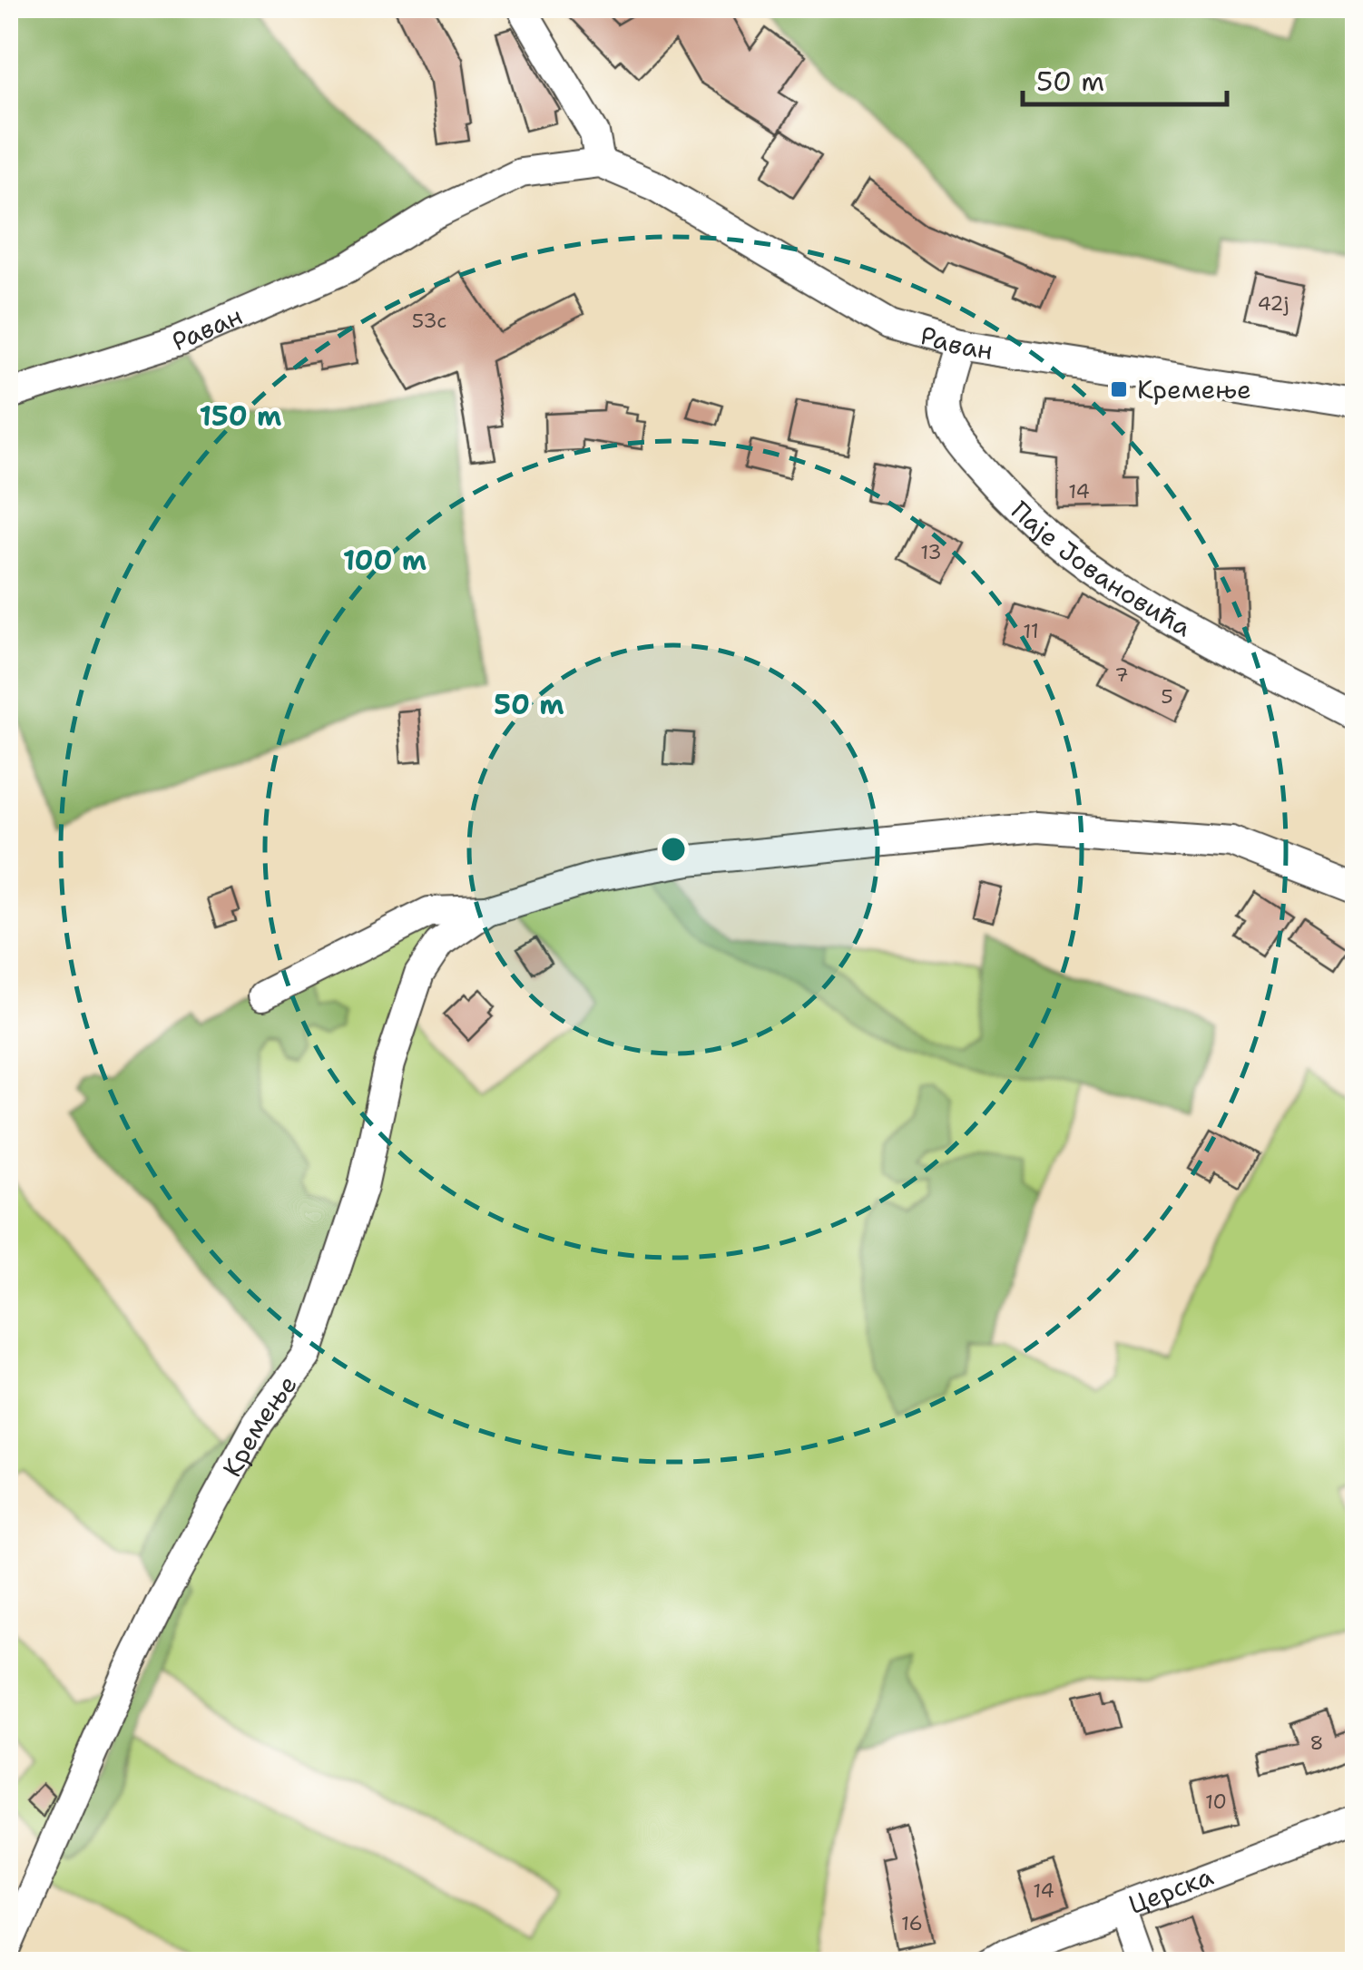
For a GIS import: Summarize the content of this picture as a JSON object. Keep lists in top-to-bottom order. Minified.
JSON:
{"streets":{"street":["Раван","Паје Јовановића","Кремење","Церска"]},"crossings":[["Раван","Паје Јовановића"]],"places":{"transit":["Кремење"]},"house_numbers":["42j","53c","14","13","11","7","5","8","10","14","16"],"scale_bar":"50 m","rings":["150 m","100 m","50 m"]}
